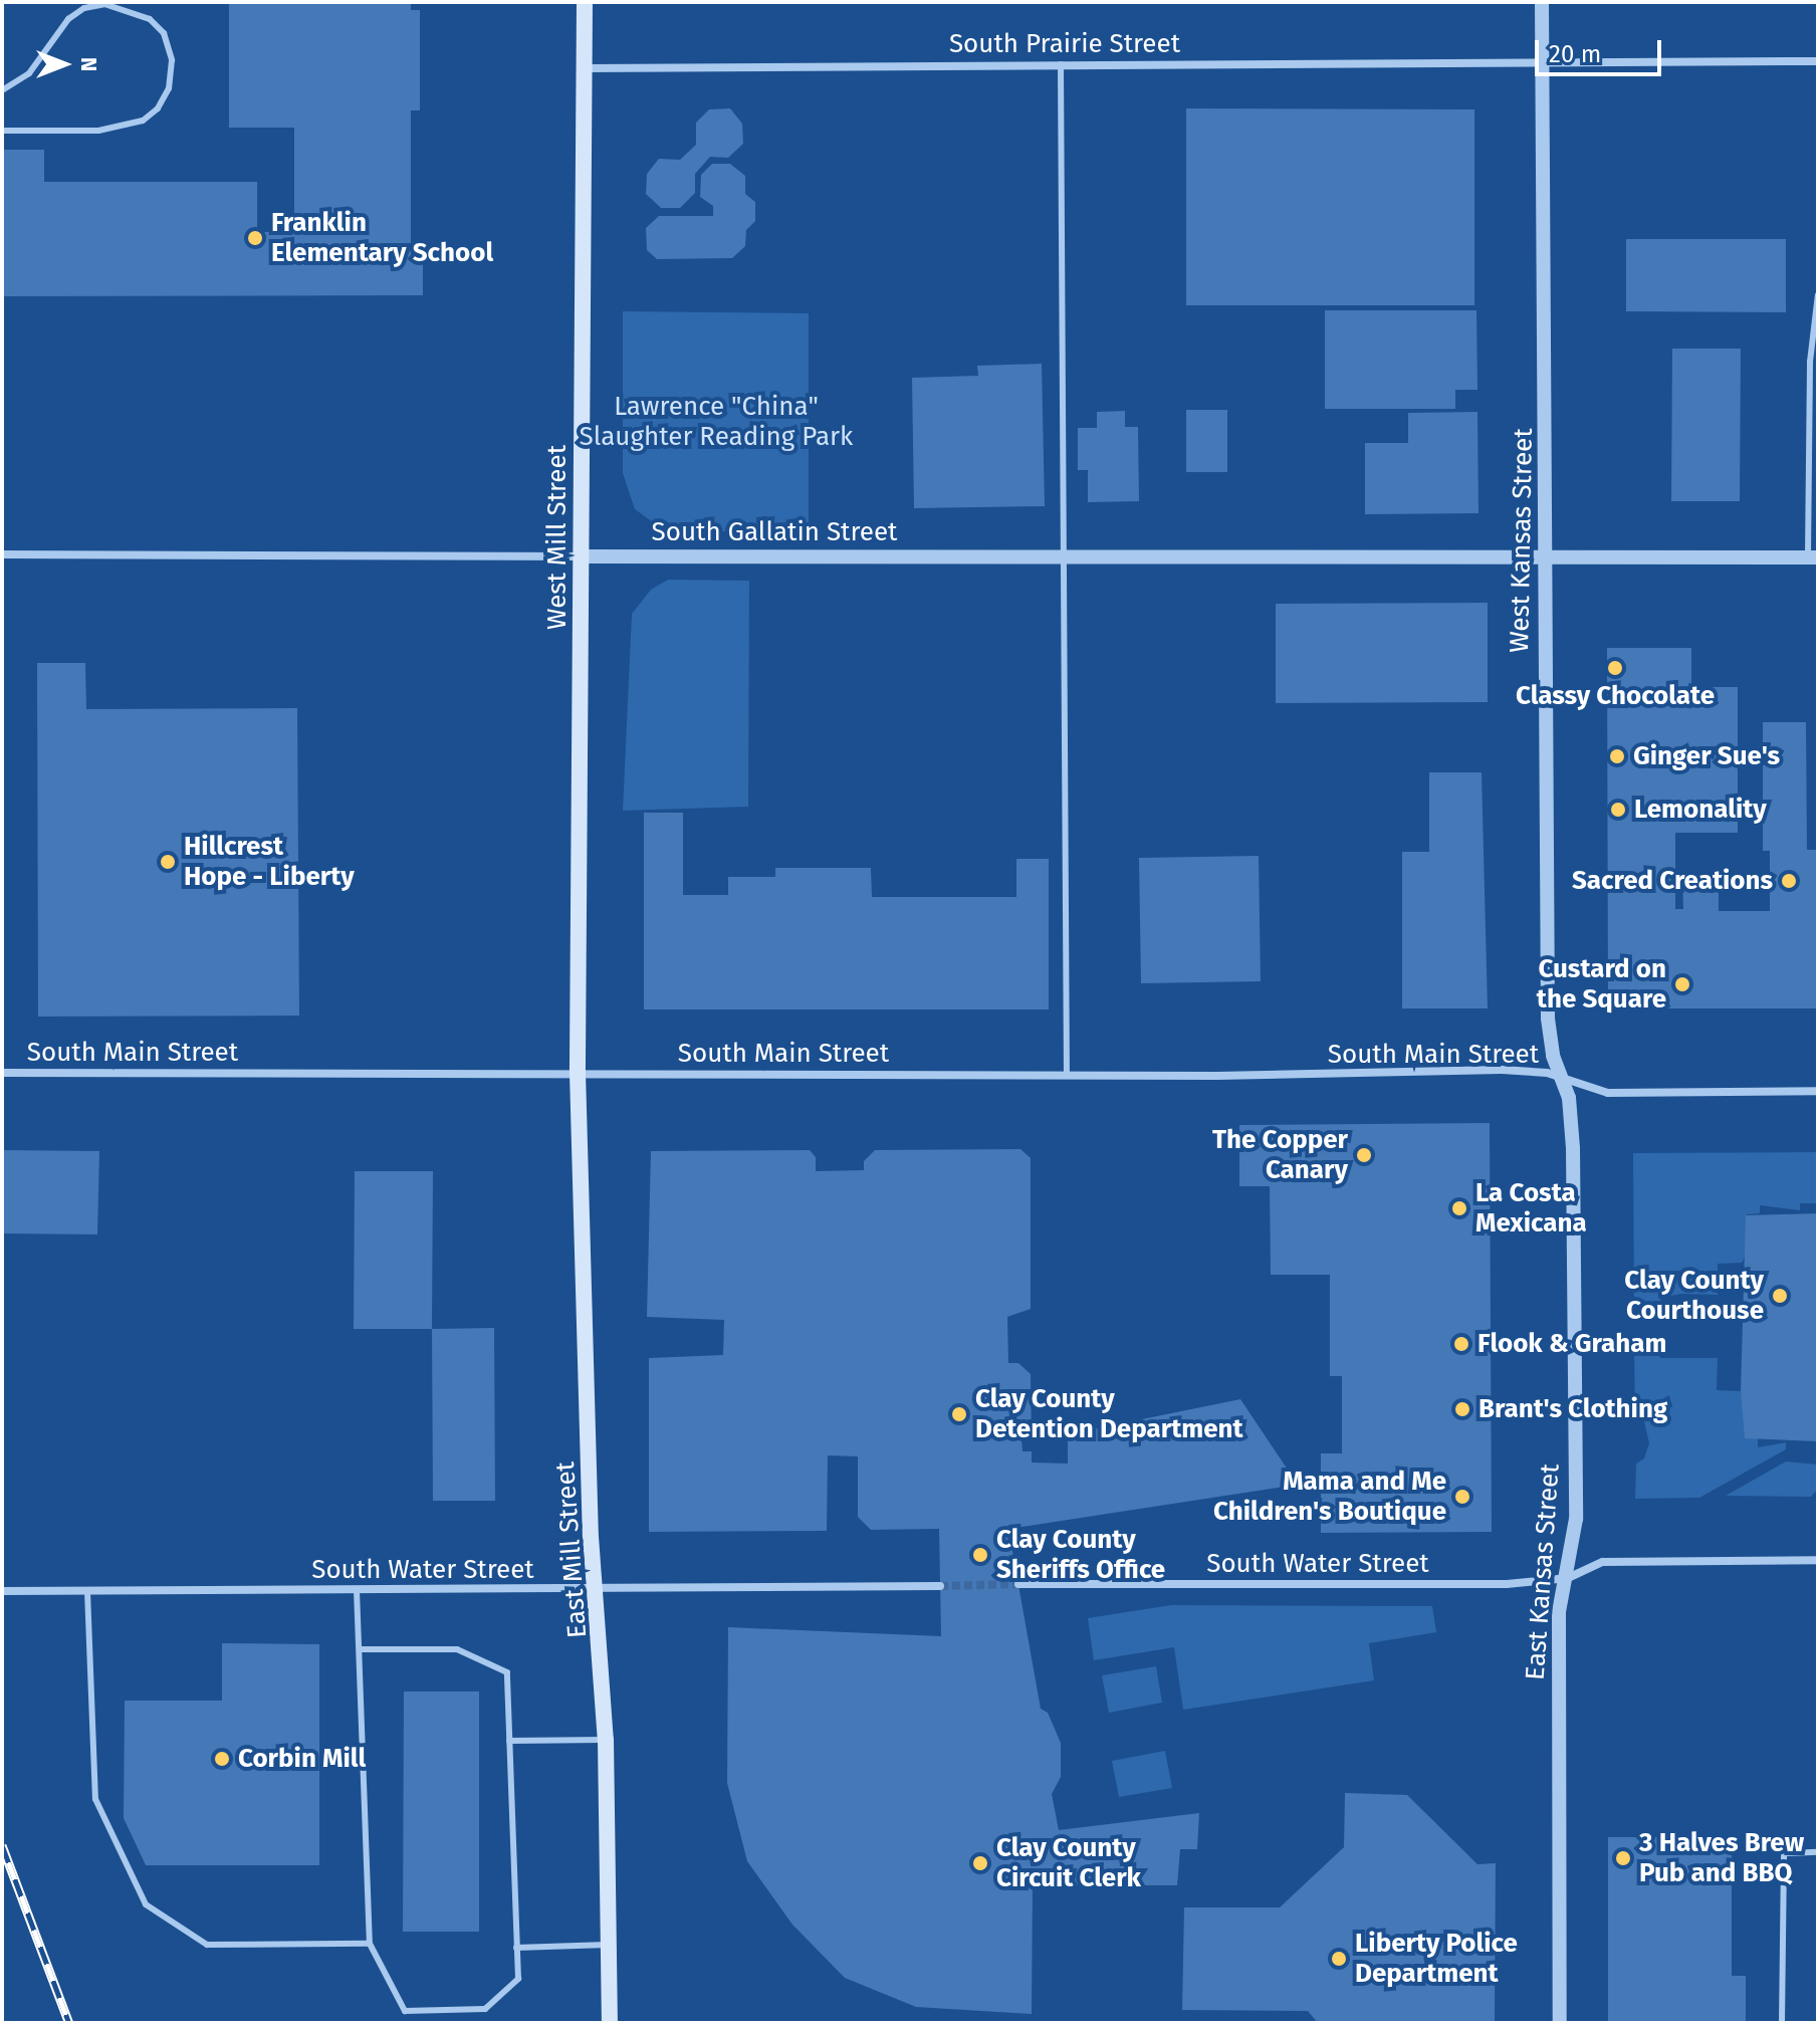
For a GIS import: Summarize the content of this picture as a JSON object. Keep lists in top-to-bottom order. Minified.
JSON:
{"streets":{"main road":["West Mill Street","East Mill Street"],"street":["South Prairie Street","South Gallatin Street","West Kansas Street","South Main Street","South Water Street","East Kansas Street"]},"crossings":[["South Prairie Street","West Mill Street"],["South Prairie Street","West Kansas Street"],["South Gallatin Street","West Mill Street"],["South Gallatin Street","West Kansas Street"],["West Mill Street","South Main Street"],["West Mill Street","East Mill Street"],["West Kansas Street","South Main Street"],["West Kansas Street","East Kansas Street"],["South Main Street","East Mill Street"],["South Main Street","East Kansas Street"],["East Mill Street","South Water Street"],["South Water Street","East Kansas Street"]],"parks":["Lawrence \"China\" Slaughter Reading Park"],"places":["Franklin Elementary School","Classy Chocolate","Ginger Sue's","Lemonality","Hillcrest Hope - Liberty","Sacred Creations","Custard on the Square","The Copper Canary","La Costa Mexicana","Clay County Courthouse","Flook & Graham","Brant's Clothing","Clay County Detention Department","Mama and Me Children's Boutique","Clay County Sheriffs Office","Corbin Mill","3 Halves Brew Pub and BBQ","Clay County Circuit Clerk","Liberty Police Department"],"scale_bar":"20 m","north":"right"}
